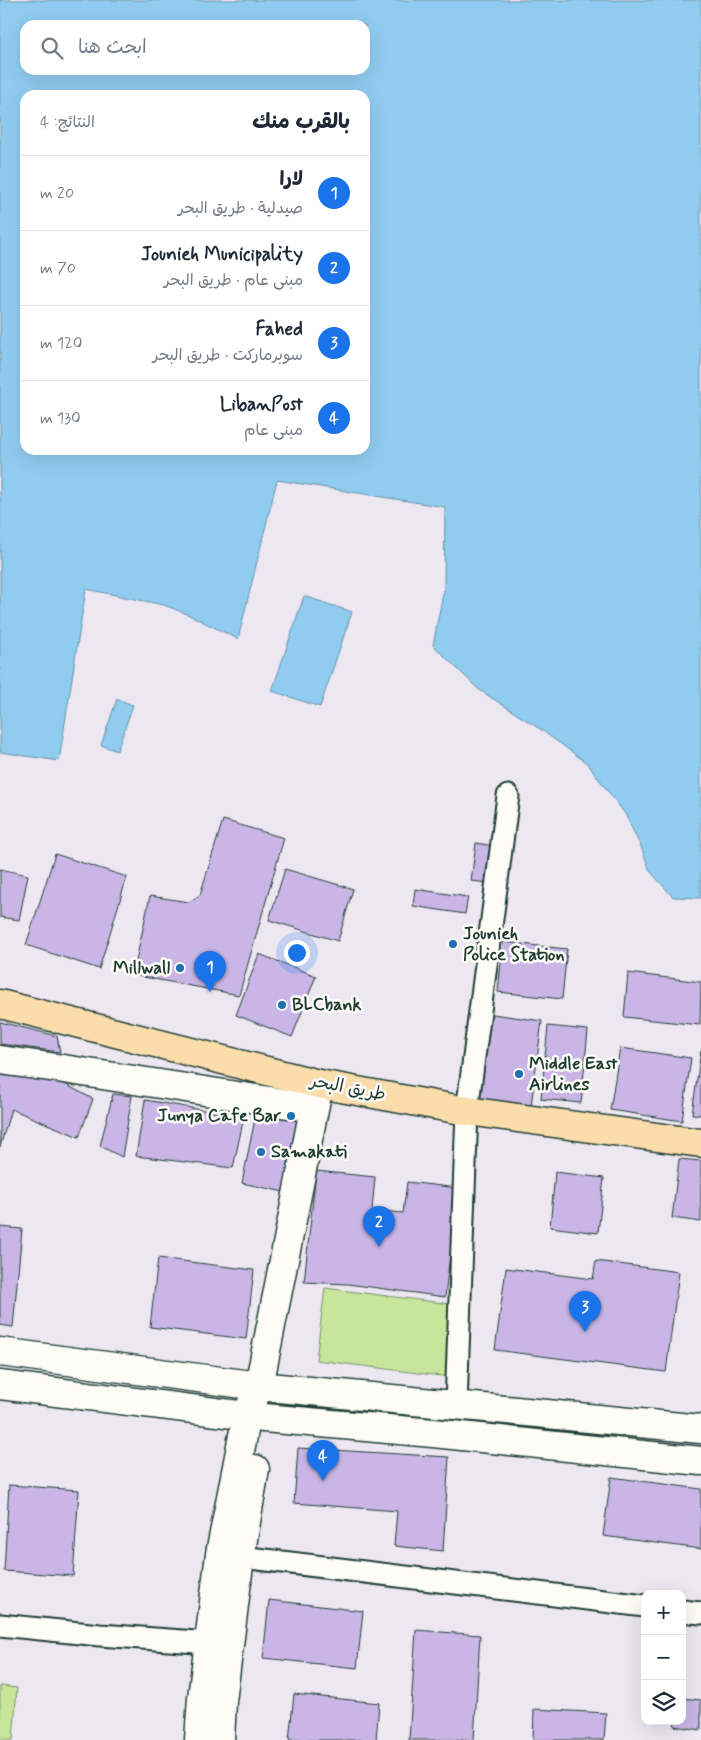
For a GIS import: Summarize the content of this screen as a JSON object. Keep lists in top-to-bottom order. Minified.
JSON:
{"streets":{"main road":["طريق البحر"]},"places":["Jounieh Police Station","Millwall","BLCbank","Middle East Airlines","Junya Cafe Bar","Samakati"],"page":{"search":"ابحث هنا","heading":["بالقرب منك","النتائج: 4"],"list":[{"mark":"1","name":"لارا","note":"صيدلية · طريق البحر","value":"20 m"},{"mark":"2","name":"Jounieh Municipality","note":"مبنى عام · طريق البحر","value":"70 m"},{"mark":"3","name":"Fahed","note":"سوبرماركت · طريق البحر","value":"120 m"},{"mark":"4","name":"LibanPost","note":"مبنى عام","value":"130 m"}],"pins":["1","2","3","4"],"map_buttons":["+","−"]}}
